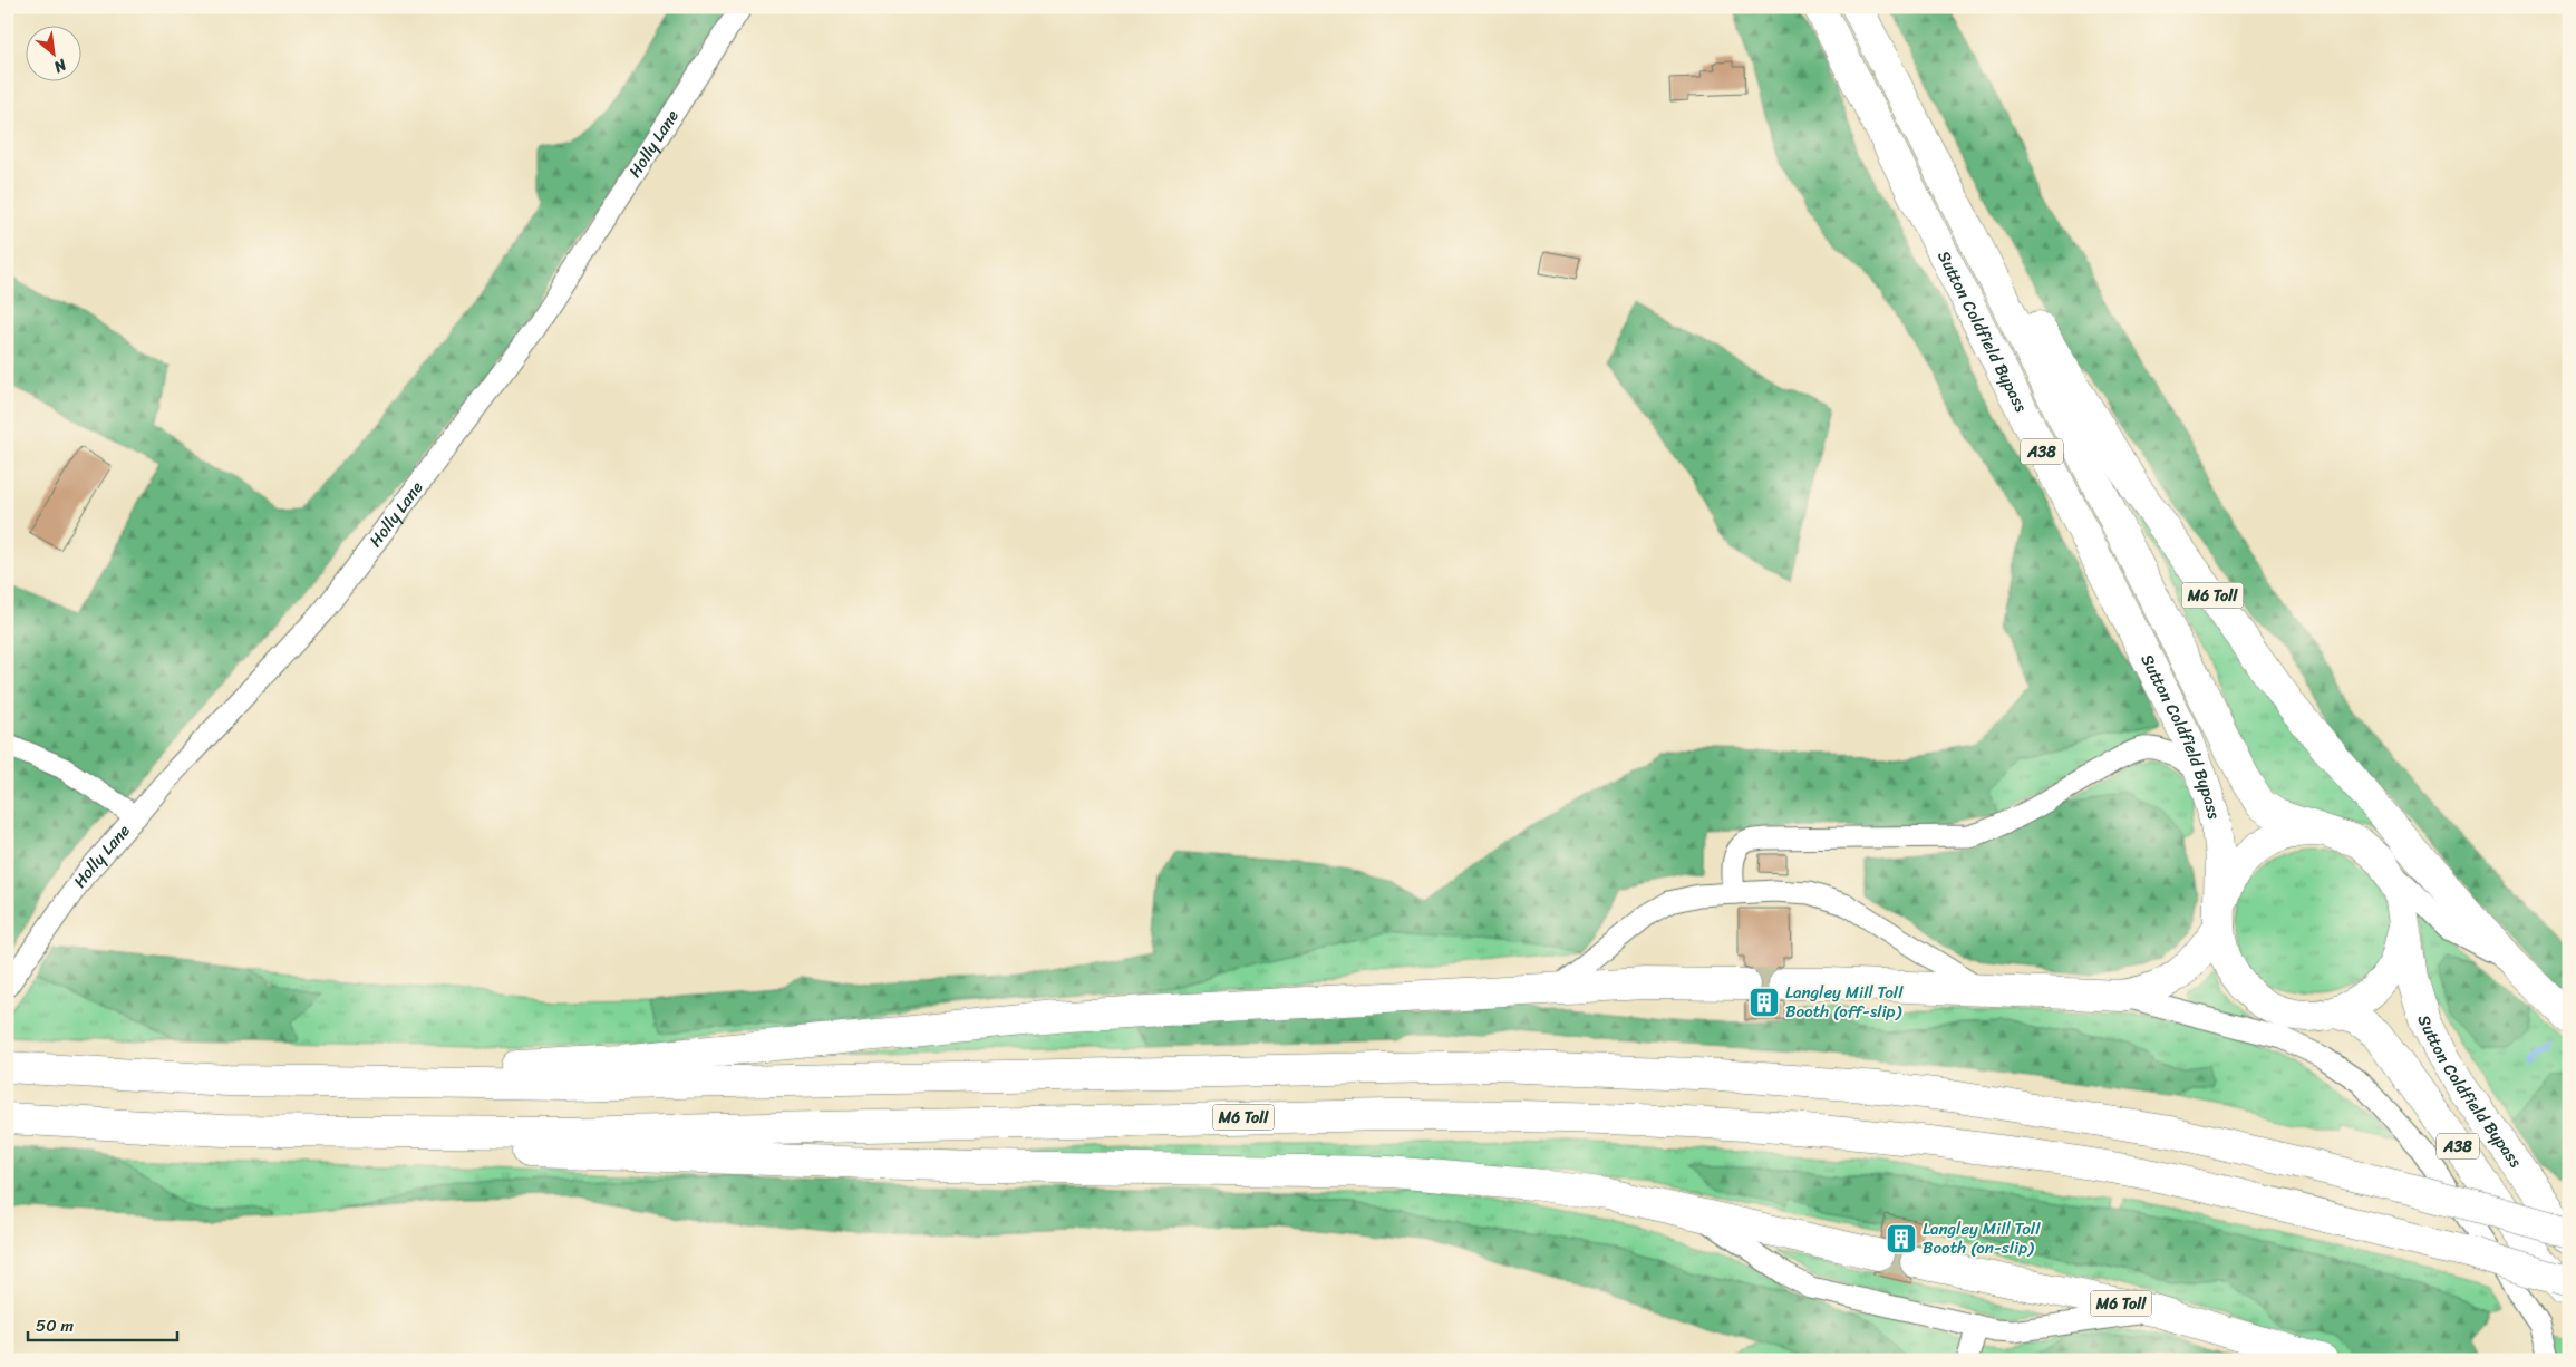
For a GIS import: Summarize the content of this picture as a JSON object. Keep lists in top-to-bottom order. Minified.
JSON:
{"streets":{"highway":["Sutton Coldfield Bypass","A38","M6 Toll"],"street":["Holly Lane"]},"crossings":[["Sutton Coldfield Bypass","M6 Toll"]],"places":{"building":["Langley Mill Toll Booth (off-slip)","Langley Mill Toll Booth (on-slip)"]},"scale_bar":"50 m","north":"bottom right"}
